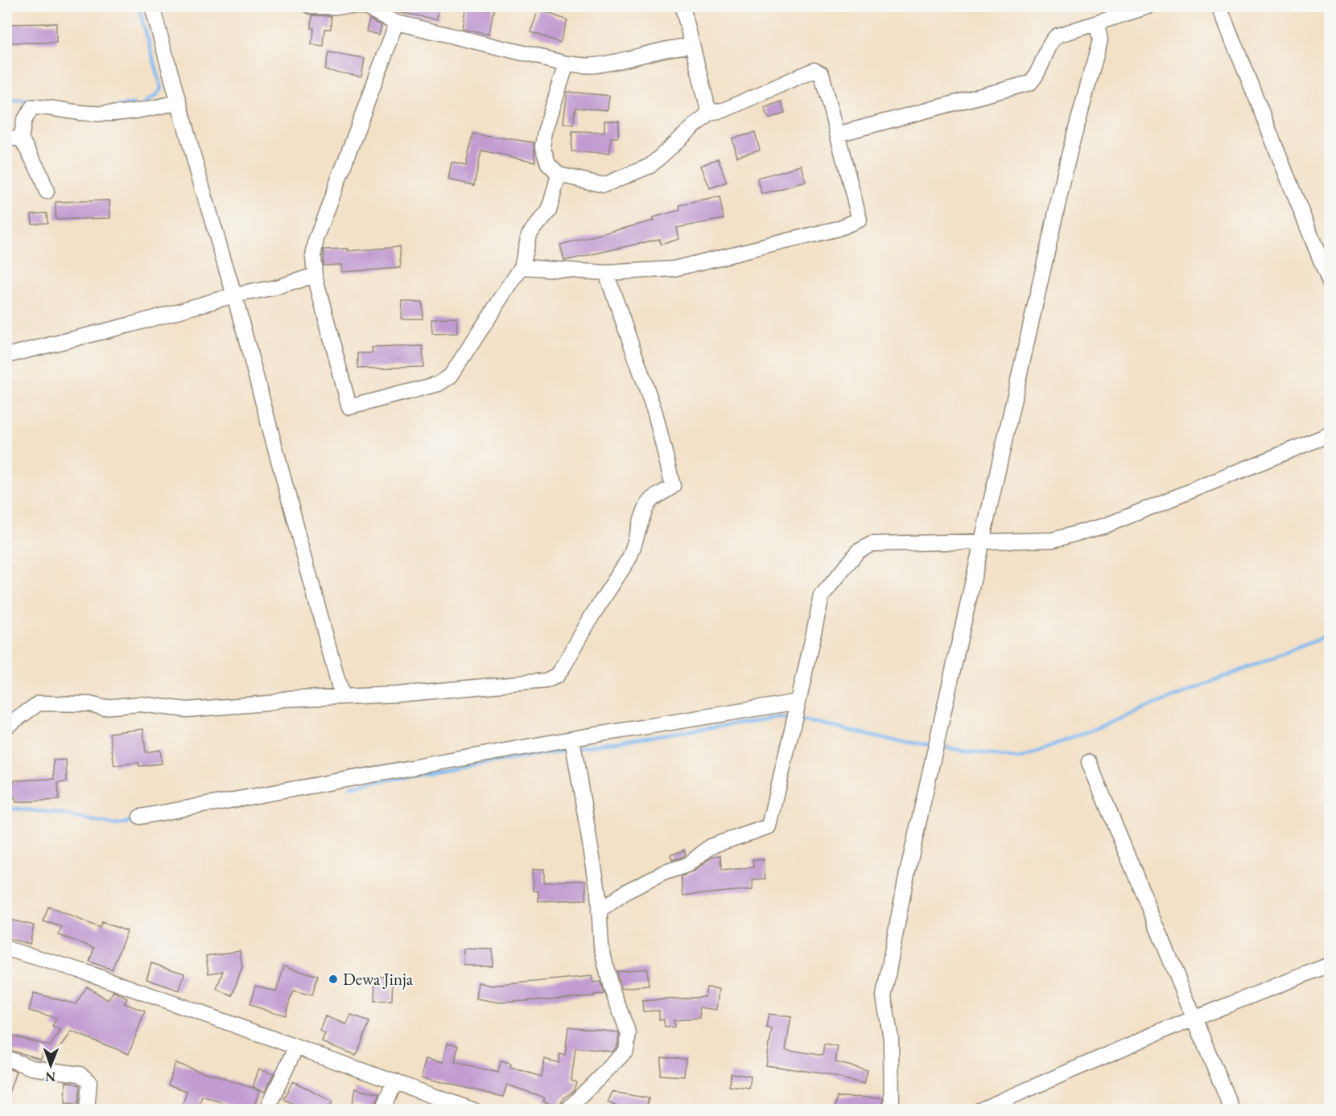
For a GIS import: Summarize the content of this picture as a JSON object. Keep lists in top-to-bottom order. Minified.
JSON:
{"places":["Dewa Jinja"],"north":"bottom"}
